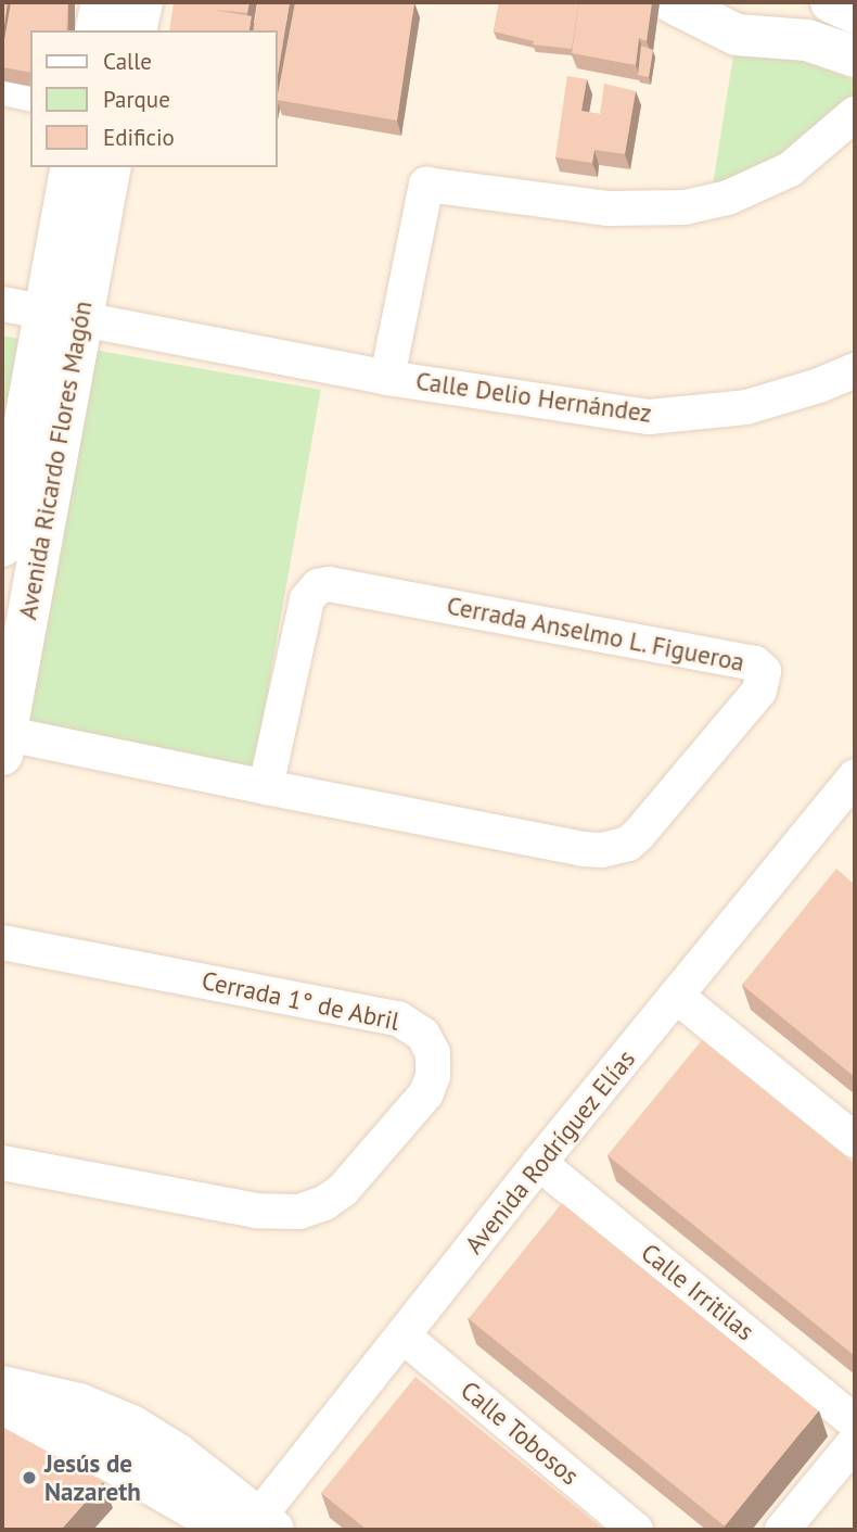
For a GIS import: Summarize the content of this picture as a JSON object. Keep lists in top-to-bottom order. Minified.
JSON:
{"streets":{"street":["Calle Delio Hernández","Avenida Ricardo Flores Magón","Cerrada Anselmo L. Figueroa","Cerrada 1° de Abril","Avenida Rodríguez Elías","Calle Irritilas","Calle Tobosos"]},"crossings":[["Calle Delio Hernández","Avenida Ricardo Flores Magón"],["Avenida Ricardo Flores Magón","Cerrada Anselmo L. Figueroa"],["Avenida Rodríguez Elías","Calle Irritilas"],["Avenida Rodríguez Elías","Calle Tobosos"]],"places":["Jesús de Nazareth"],"legend":["Calle","Parque","Edificio"]}
